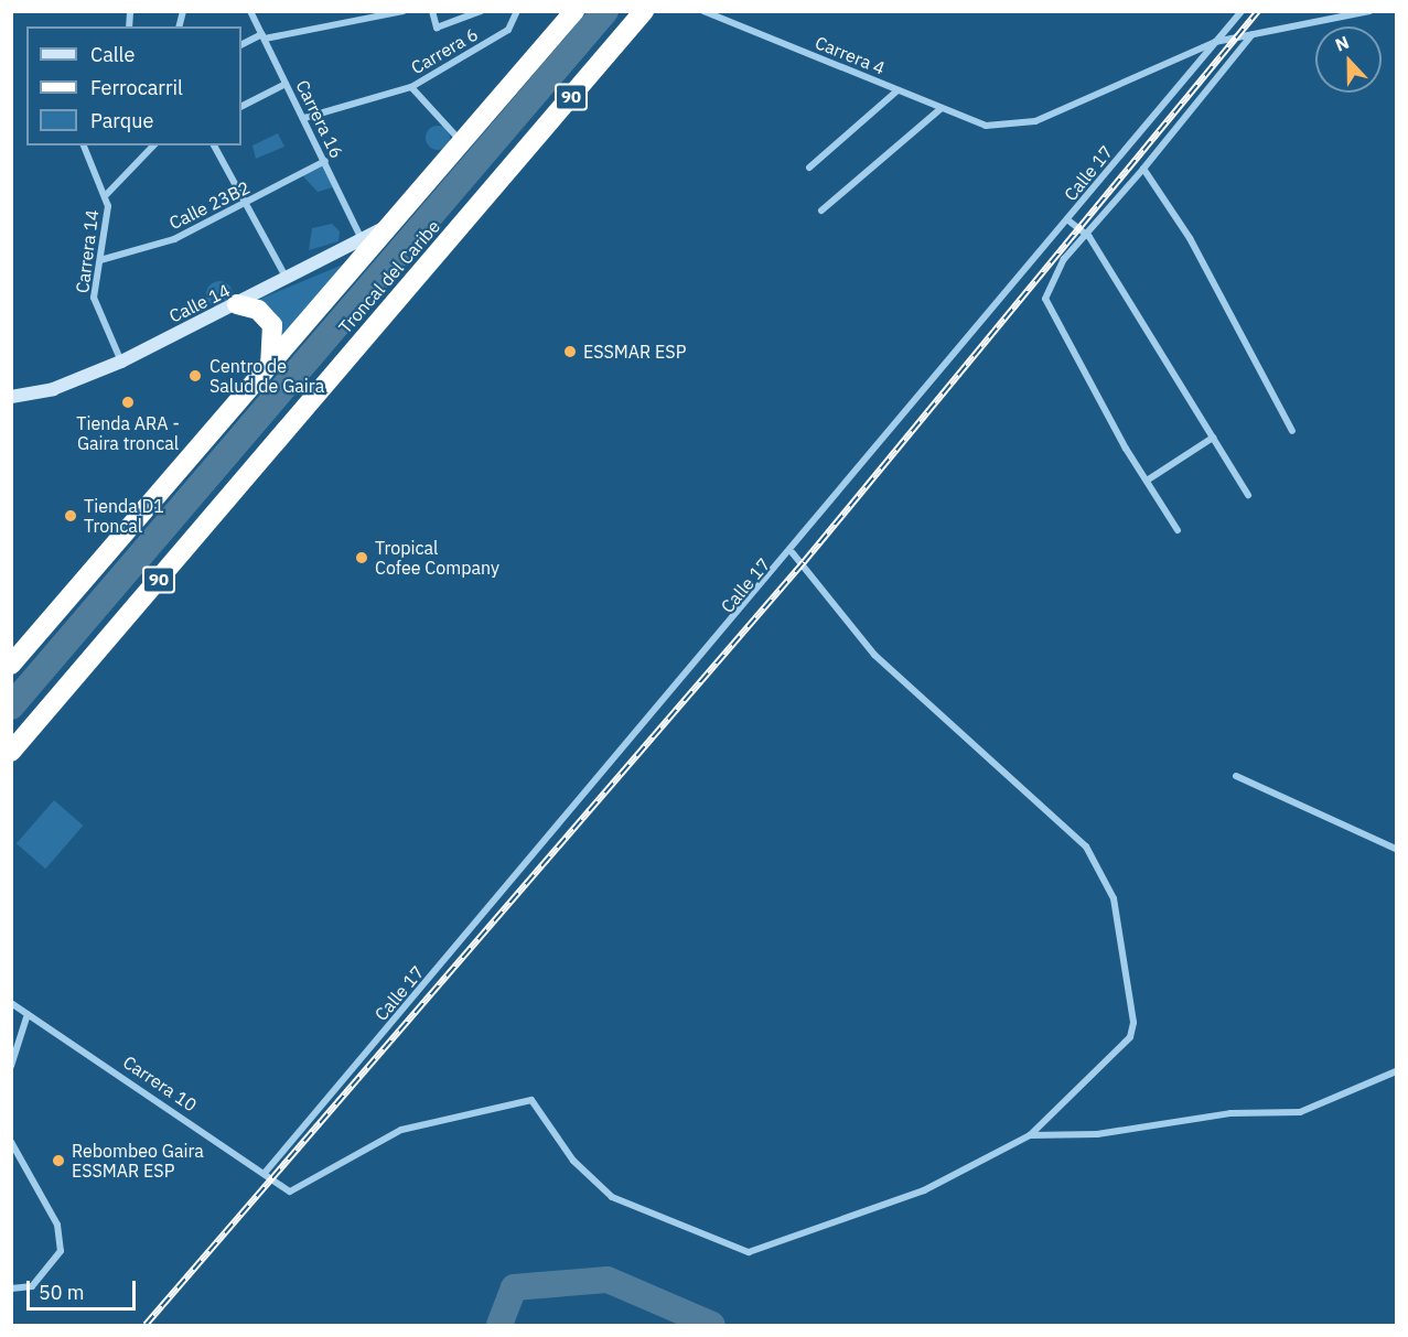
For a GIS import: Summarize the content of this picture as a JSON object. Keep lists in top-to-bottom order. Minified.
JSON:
{"streets":{"highway":["90","Troncal del Caribe"],"main road":["Calle 14"],"street":["Carrera 6","Carrera 4","Carrera 16","Calle 17","Calle 23B2","Carrera 14","Carrera 10"]},"crossings":[["Carrera 6","Carrera 16"],["Carrera 4","Calle 17"],["Carrera 16","Calle 23B2"],["Carrera 16","Calle 14"],["Calle 17","Carrera 10"],["Calle 23B2","Carrera 14"],["Carrera 14","Calle 14"],["Troncal del Caribe","Calle 14"]],"places":["ESSMAR ESP","Centro de Salud de Gaira","Tienda ARA - Gaira troncal","Tienda D1 Troncal","Tropical Cofee Company","Rebombeo Gaira ESSMAR ESP"],"legend":["Calle","Ferrocarril","Parque"],"scale_bar":"50 m","north":"top"}
